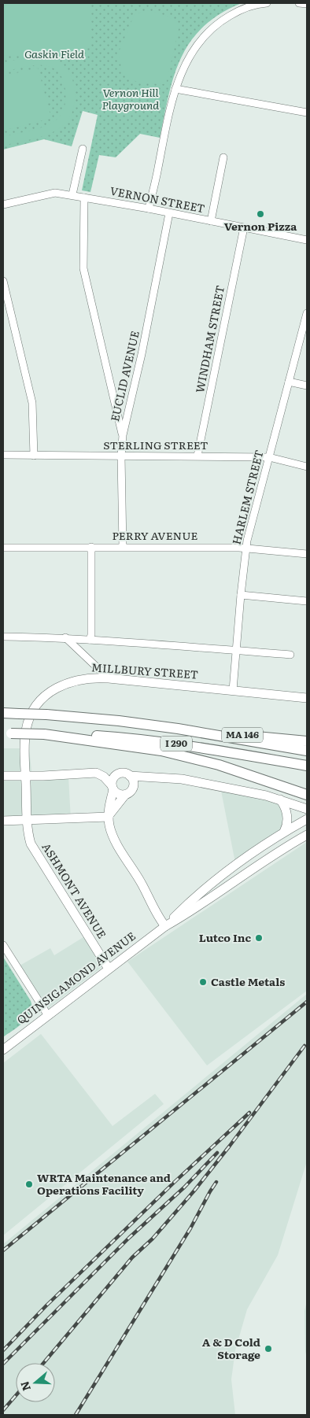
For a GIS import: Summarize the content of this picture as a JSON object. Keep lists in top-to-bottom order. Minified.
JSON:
{"streets":{"highway":["MA 146","I 290"],"main road":["MILLBURY STREET","ASHMONT AVENUE","QUINSIGAMOND AVENUE"],"street":["VERNON STREET","WINDHAM STREET","EUCLID AVENUE","STERLING STREET","HARLEM STREET","PERRY AVENUE"]},"crossings":[["VERNON STREET","WINDHAM STREET"],["VERNON STREET","EUCLID AVENUE"],["WINDHAM STREET","STERLING STREET"],["EUCLID AVENUE","STERLING STREET"],["EUCLID AVENUE","PERRY AVENUE"],["STERLING STREET","HARLEM STREET"],["HARLEM STREET","PERRY AVENUE"],["HARLEM STREET","MILLBURY STREET"],["MILLBURY STREET","ASHMONT AVENUE"],["MA 146","I 290"],["ASHMONT AVENUE","QUINSIGAMOND AVENUE"]],"parks":["Gaskin Field","Vernon Hill Playground"],"places":["Vernon Pizza","Lutco Inc","Castle Metals","WRTA Maintenance and Operations Facility","A & D Cold Storage"],"north":"left"}
